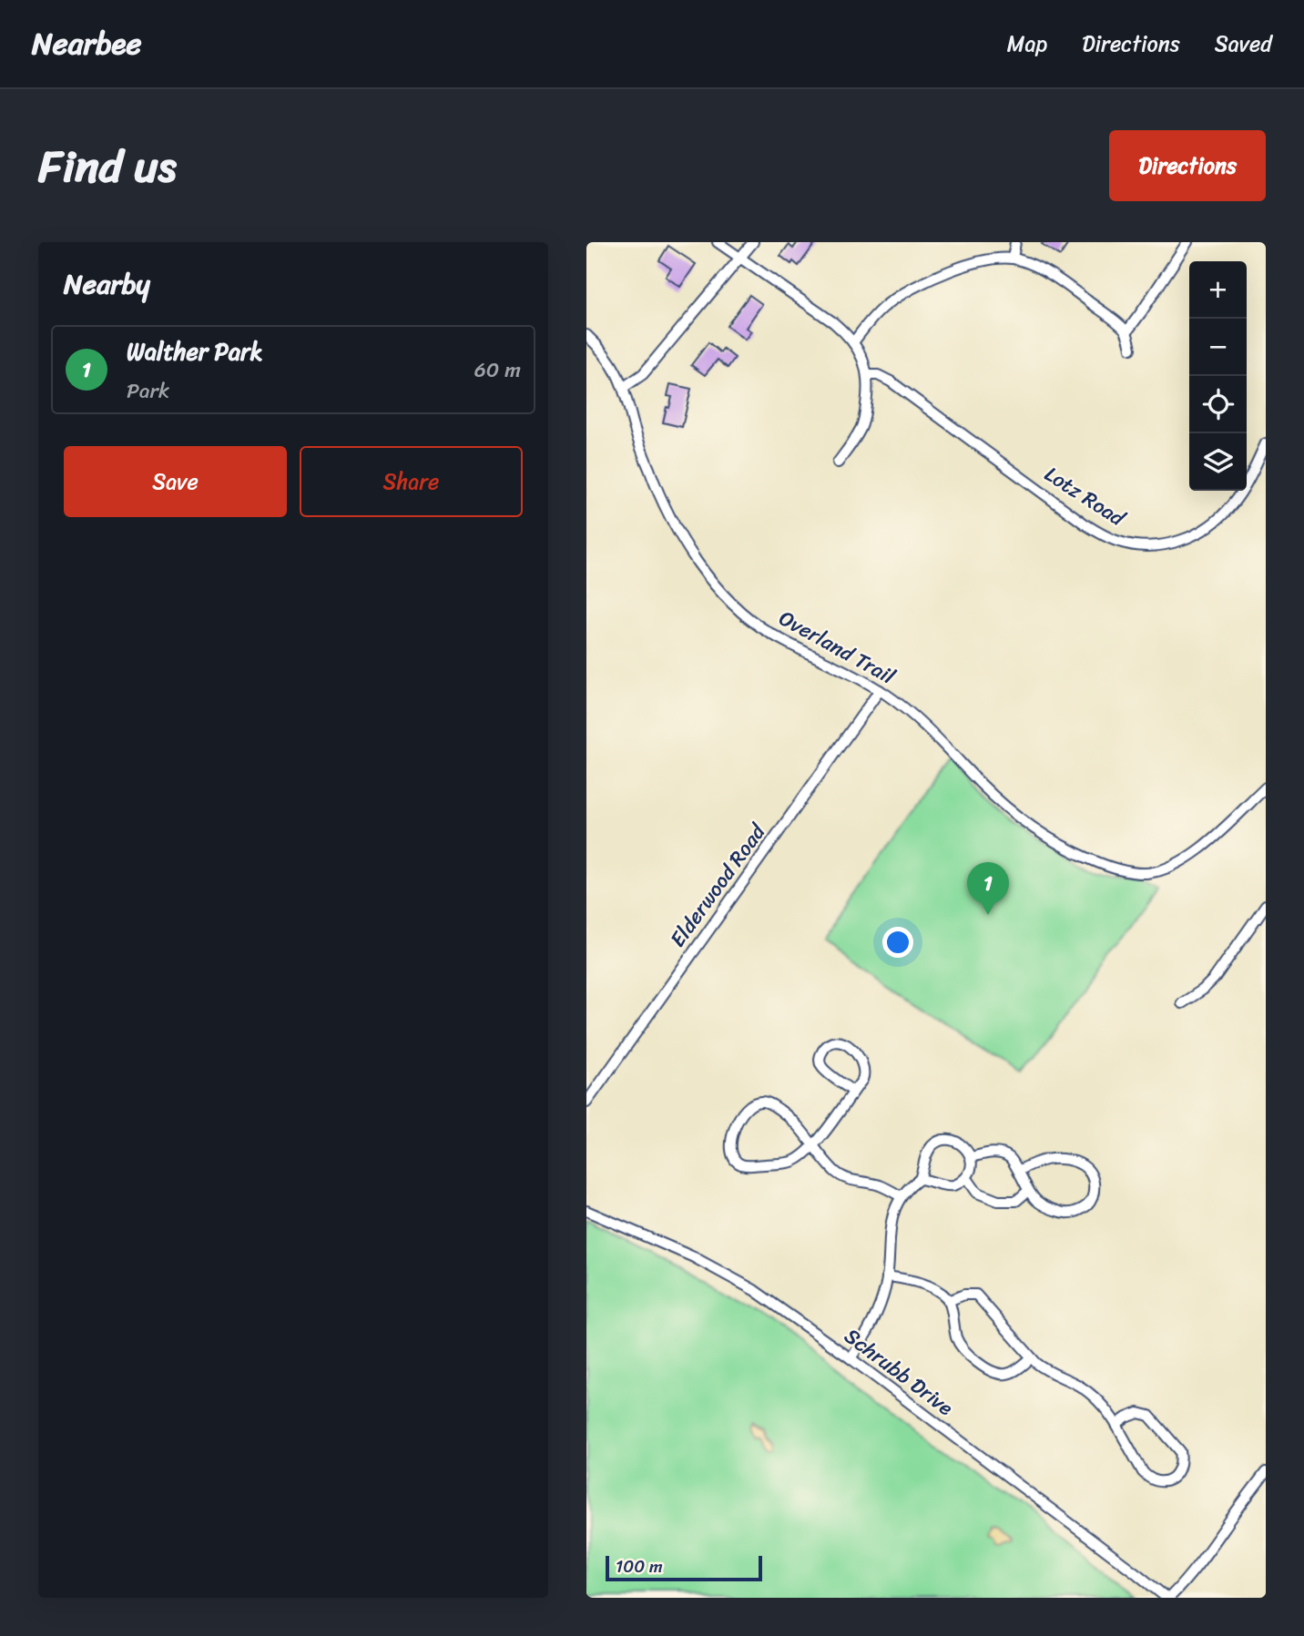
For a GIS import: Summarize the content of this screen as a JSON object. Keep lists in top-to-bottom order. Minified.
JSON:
{"streets":{"street":["Lotz Road","Overland Trail","Elderwood Road","Schrubb Drive"]},"crossings":[["Overland Trail","Elderwood Road"]],"scale_bar":"100 m","page":{"header":"Nearbee","nav":["Map","Directions","Saved"],"title":"Find us","buttons":["Directions",["Save","Share"]],"heading":"Nearby","map_buttons":["+","−"],"list":[{"mark":"1","name":"Walther Park","note":"Park","value":"60 m"}],"pins":"1","scale":"100 m"}}
